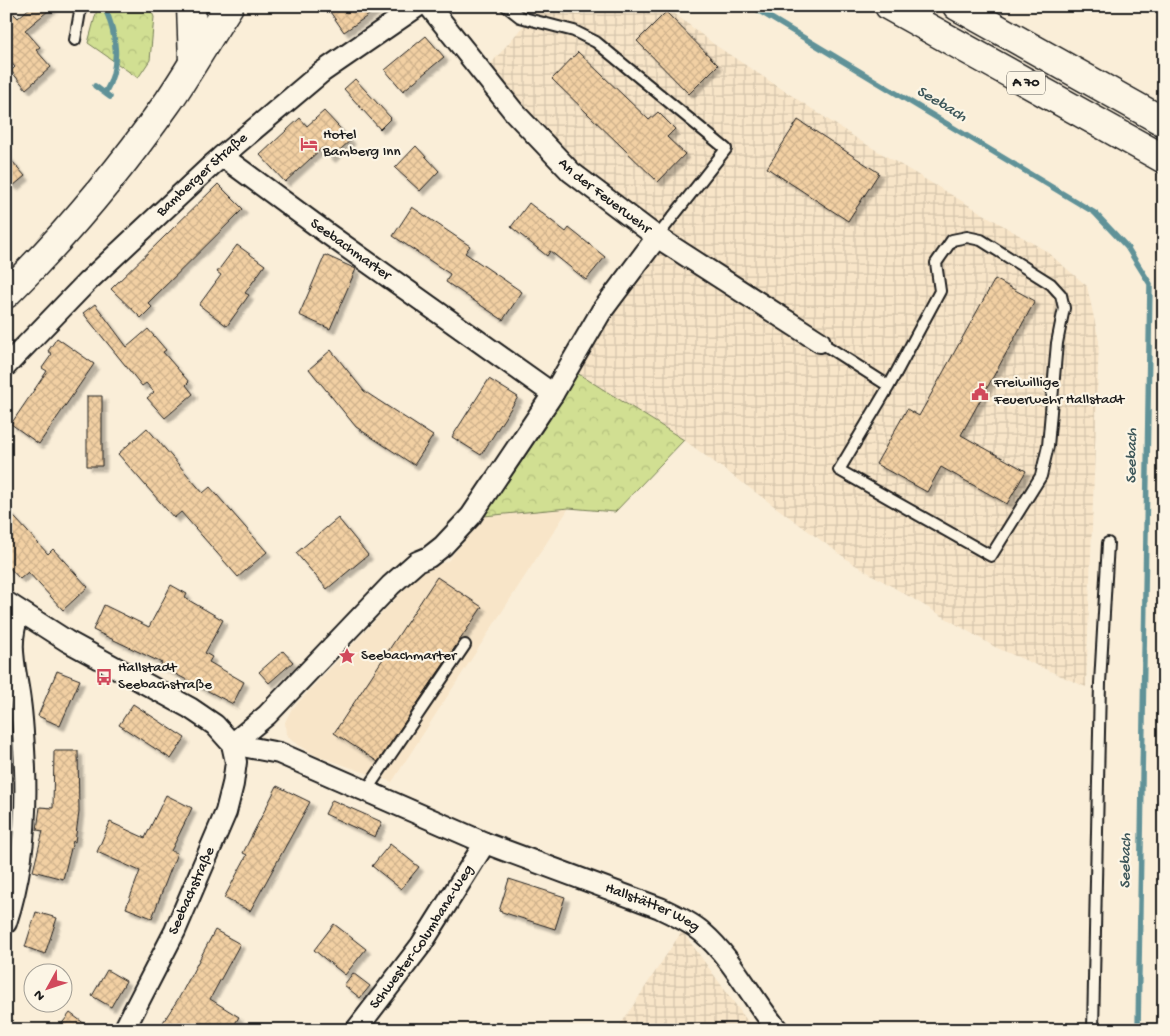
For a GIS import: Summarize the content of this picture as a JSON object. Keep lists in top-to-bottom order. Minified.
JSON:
{"streets":{"main road":["A 70"],"street":["Bamberger Straße","An der Feuerwehr","Seebachmarter","Seebachstraße","Hallstätter Weg","Schwester-Columbana-Weg"]},"crossings":[["Bamberger Straße","Seebachmarter"],["Hallstätter Weg","Schwester-Columbana-Weg"]],"water":["Seebach"],"places":{"hotel":["Hotel Bamberg Inn"],"public building":["Freiwillige Feuerwehr Hallstadt"],"place":["Seebachmarter"],"bus stop":["Hallstadt Seebachstraße"]},"north":"bottom left"}
